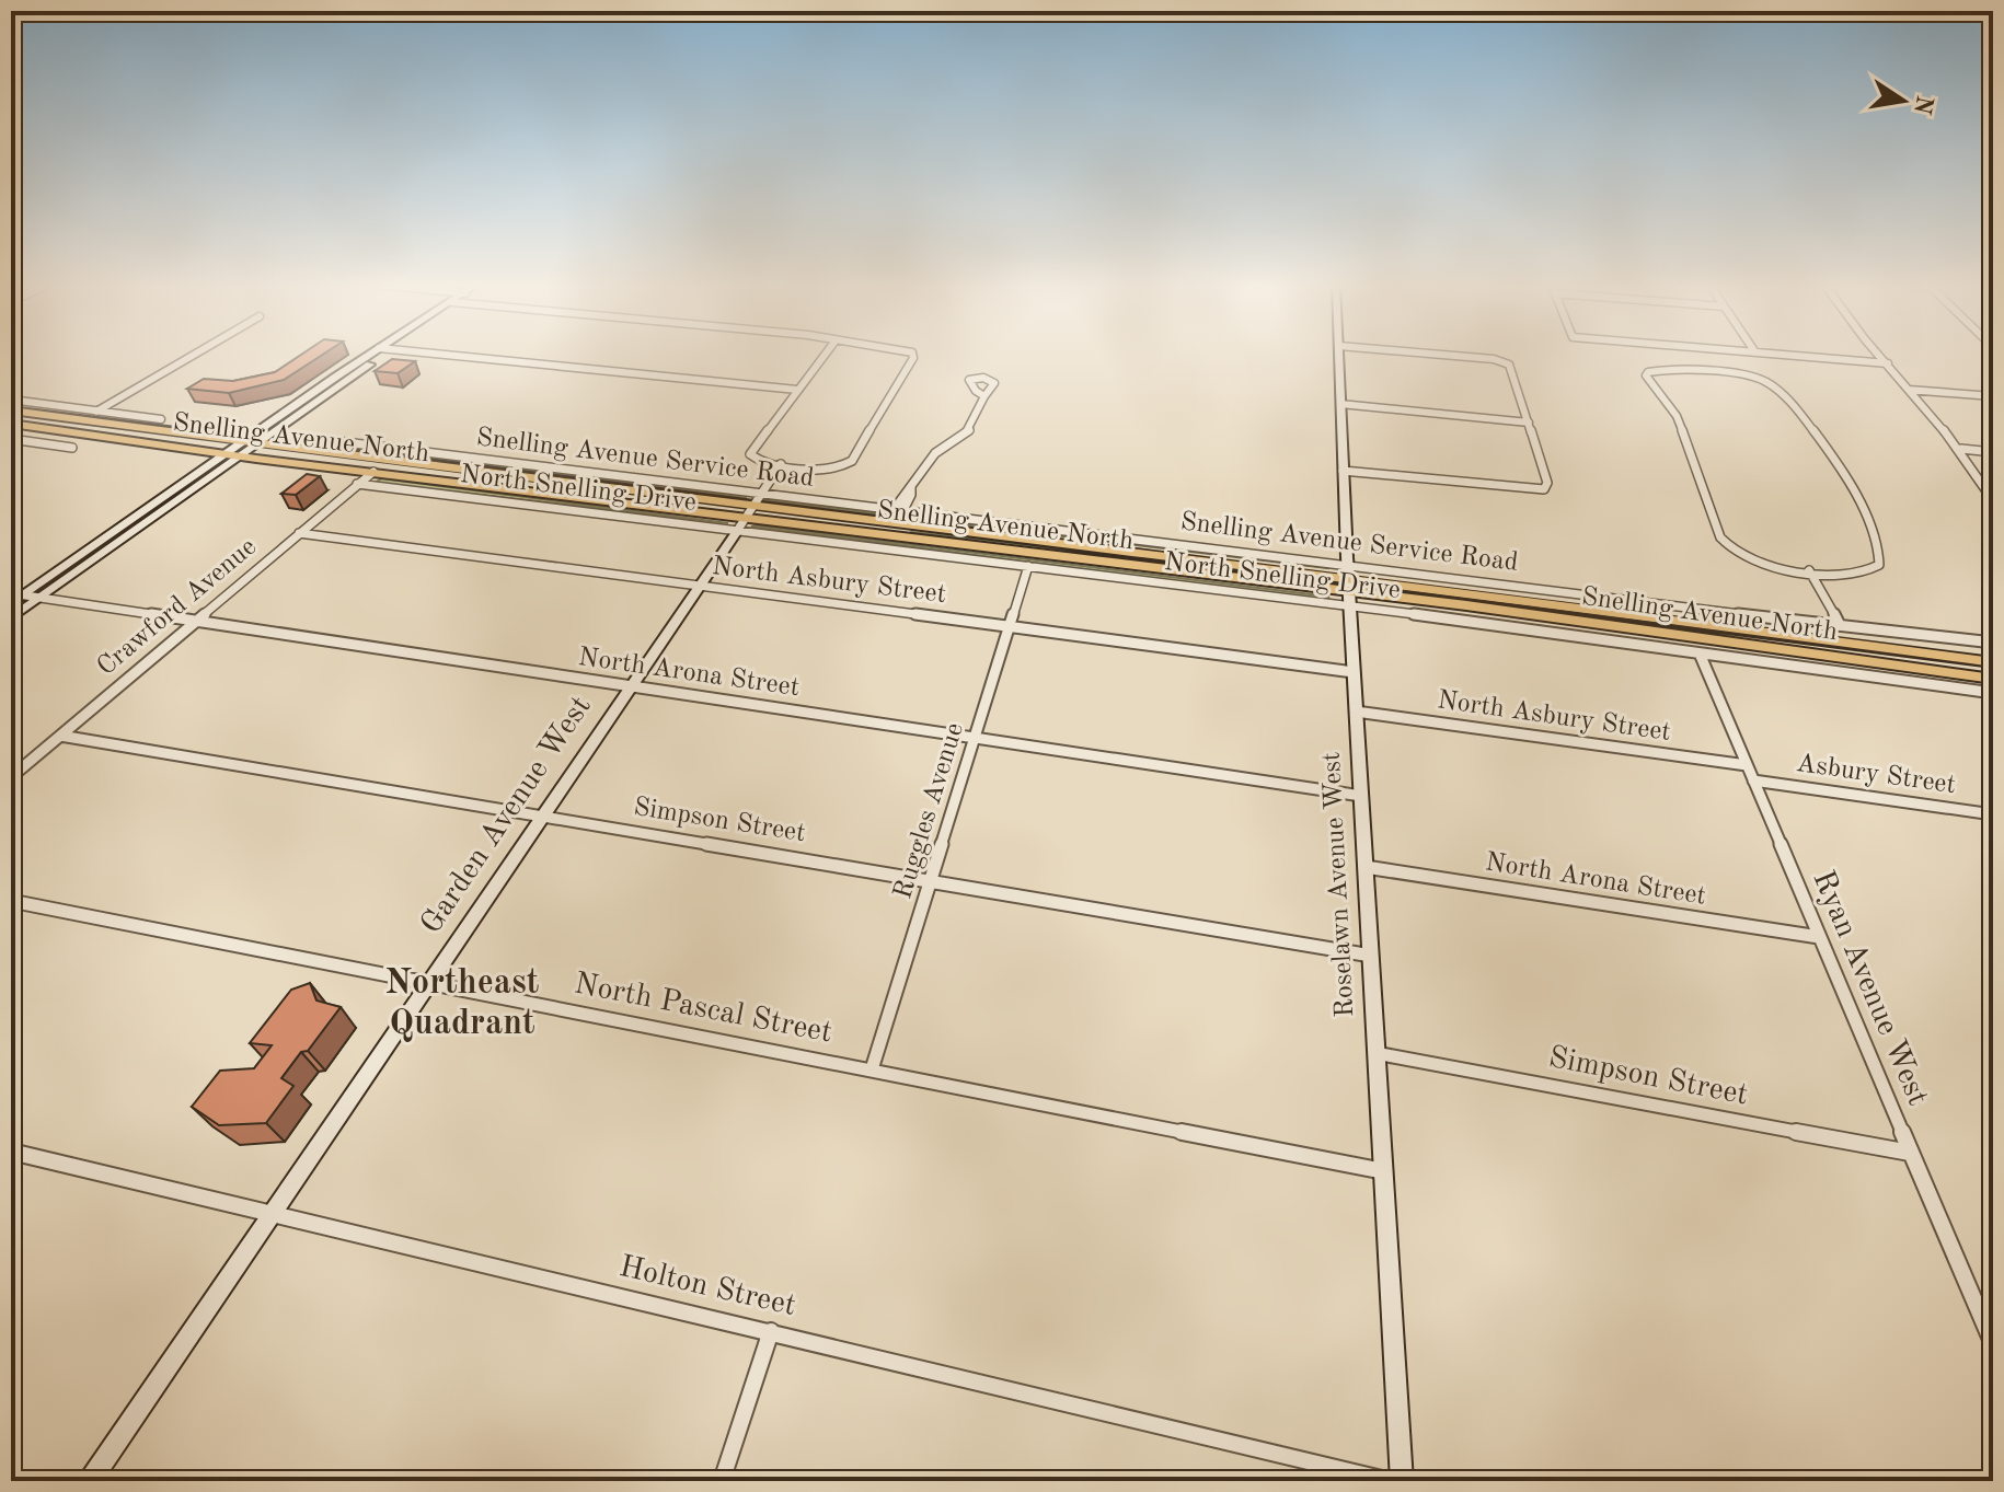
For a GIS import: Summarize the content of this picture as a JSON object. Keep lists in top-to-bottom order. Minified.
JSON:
{"streets":{"main road":["Snelling Avenue North"],"street":["Snelling Avenue Service Road","North Snelling Drive","North Asbury Street","Crawford Avenue","North Arona Street","Asbury Street","Ruggles Avenue","Garden Avenue West","Simpson Street","Roselawn Avenue West","Ryan Avenue West","North Pascal Street","Holton Street"]},"crossings":[["Snelling Avenue North","Snelling Avenue Service Road"],["Snelling Avenue North","North Snelling Drive"],["Snelling Avenue North","Crawford Avenue"],["Snelling Avenue North","Garden Avenue West"],["Snelling Avenue North","Roselawn Avenue West"],["Snelling Avenue Service Road","North Snelling Drive"],["Snelling Avenue Service Road","Garden Avenue West"],["Snelling Avenue Service Road","Roselawn Avenue West"],["North Snelling Drive","Crawford Avenue"],["North Snelling Drive","Ruggles Avenue"],["North Snelling Drive","Garden Avenue West"],["North Snelling Drive","Roselawn Avenue West"],["North Snelling Drive","Ryan Avenue West"],["North Asbury Street","Crawford Avenue"],["North Asbury Street","Ruggles Avenue"],["North Asbury Street","Garden Avenue West"],["North Asbury Street","Roselawn Avenue West"],["North Asbury Street","Ryan Avenue West"],["Crawford Avenue","North Arona Street"],["Crawford Avenue","Simpson Street"],["North Arona Street","Ruggles Avenue"],["North Arona Street","Garden Avenue West"],["North Arona Street","Roselawn Avenue West"],["North Arona Street","Ryan Avenue West"],["Asbury Street","Ryan Avenue West"],["Ruggles Avenue","Simpson Street"],["Ruggles Avenue","North Pascal Street"],["Garden Avenue West","Simpson Street"],["Garden Avenue West","North Pascal Street"],["Garden Avenue West","Holton Street"],["Simpson Street","Roselawn Avenue West"],["Simpson Street","Ryan Avenue West"],["Roselawn Avenue West","North Pascal Street"]],"districts":["Northeast Quadrant"],"north":"right"}
